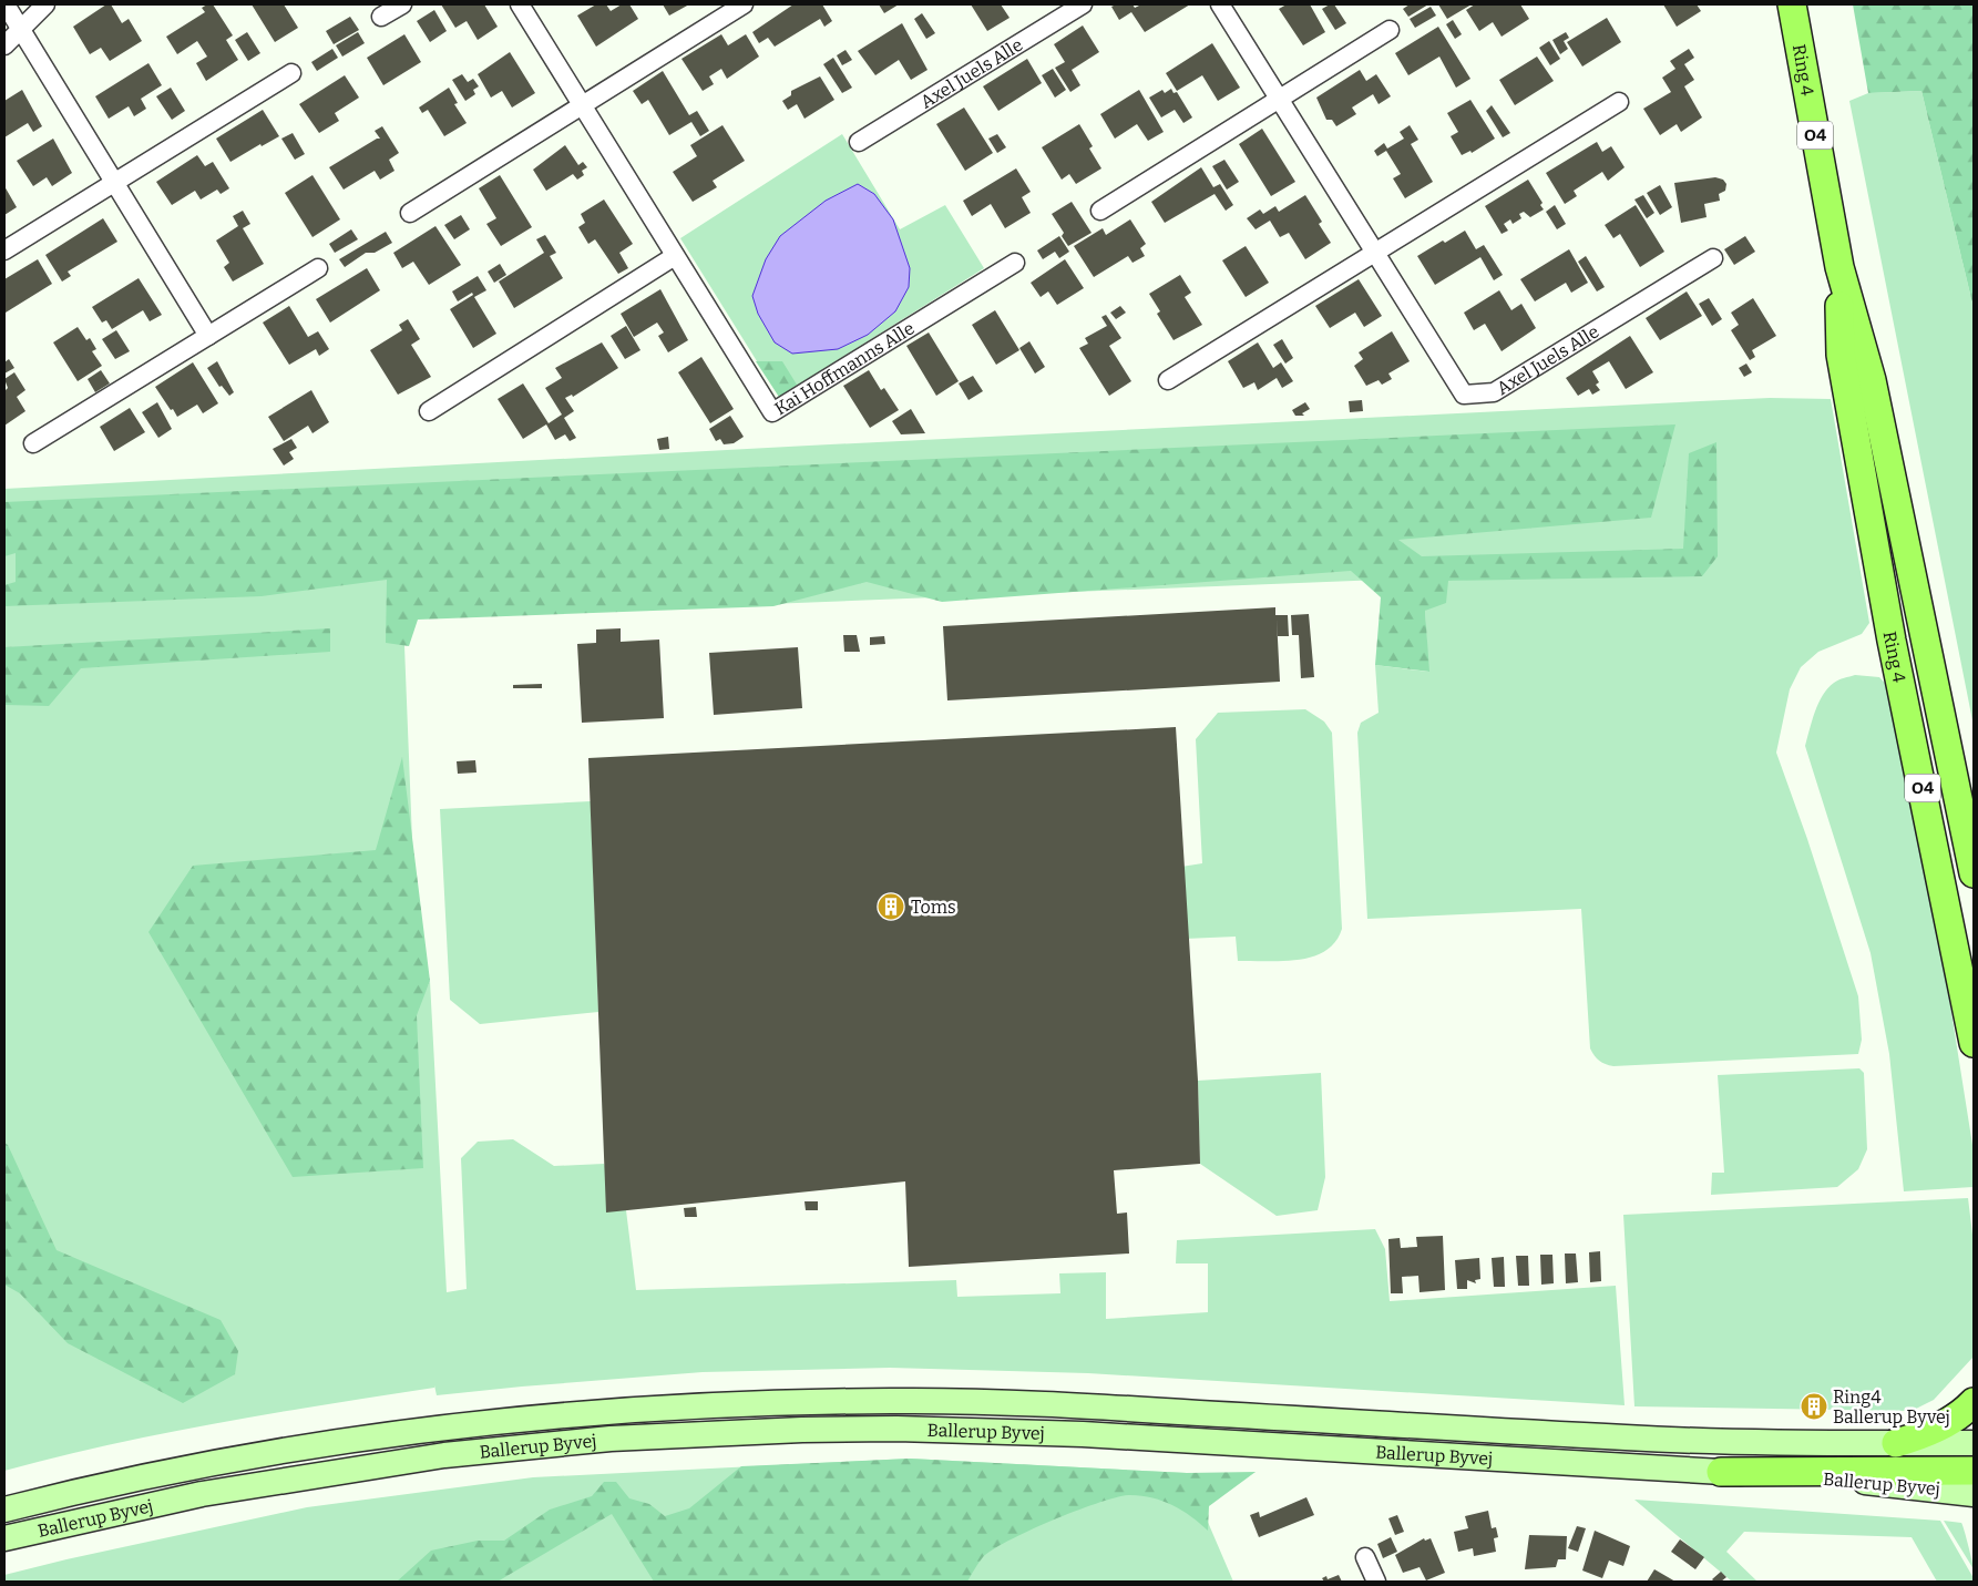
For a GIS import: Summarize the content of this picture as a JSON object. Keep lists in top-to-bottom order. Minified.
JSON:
{"streets":{"main road":["Ring 4","O4","Ballerup Byvej"],"street":["Axel Juels Alle","Kai Hoffmanns Alle"]},"places":{"building":["Toms","Ring4 Ballerup Byvej"]}}
